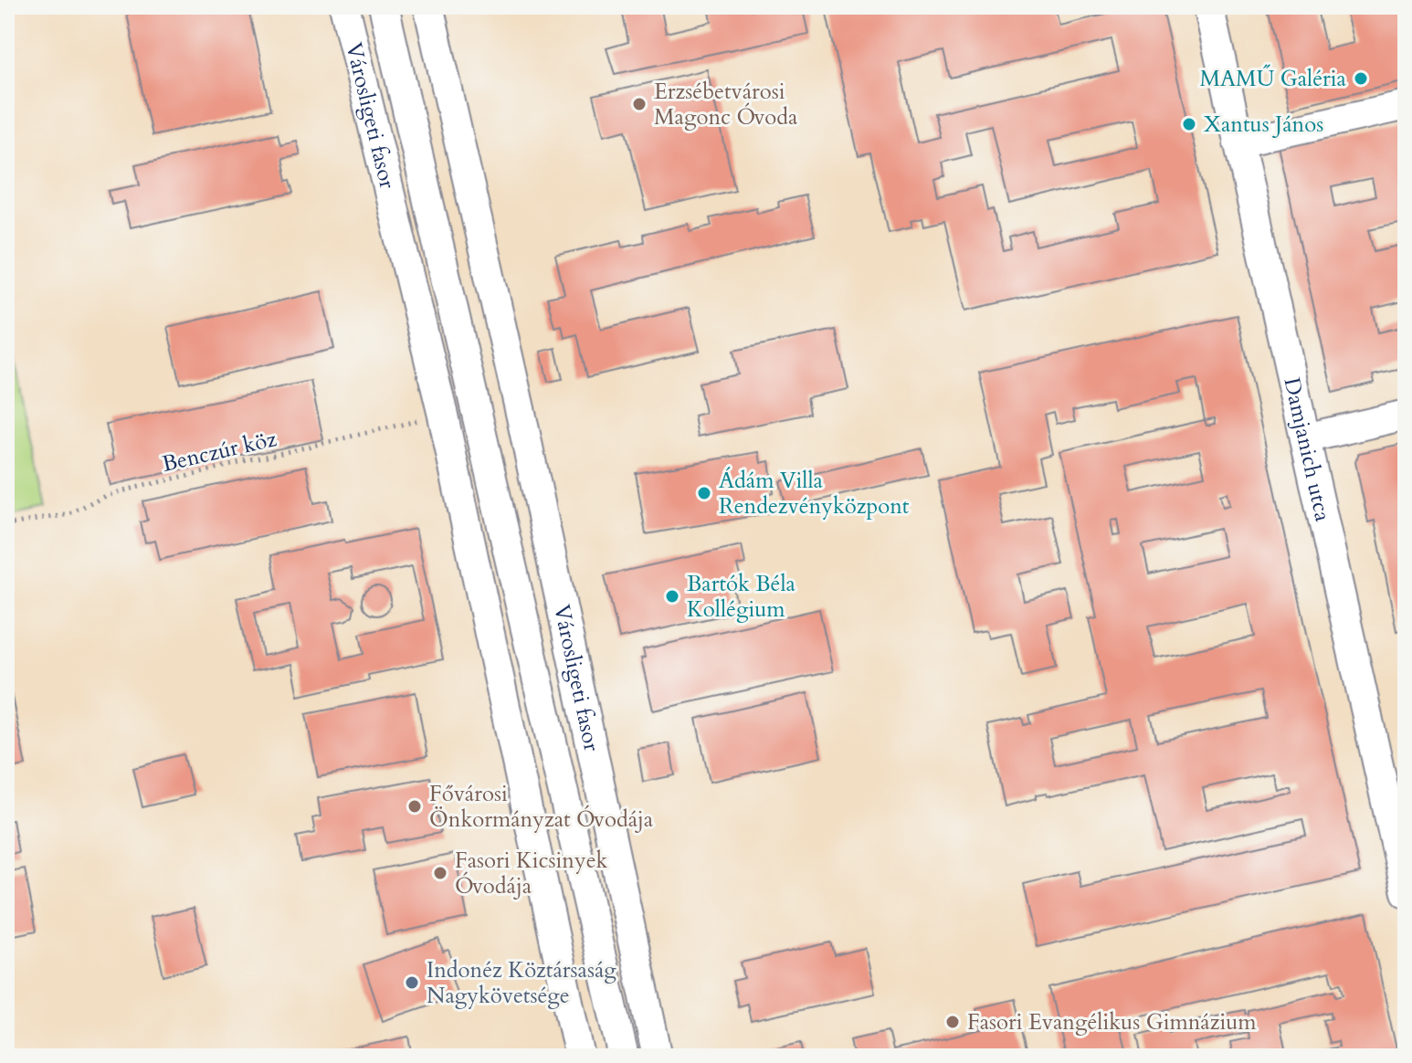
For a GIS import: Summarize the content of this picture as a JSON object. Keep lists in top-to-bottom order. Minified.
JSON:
{"streets":{"street":["Városligeti fasor","Damjanich utca"],"path":["Benczúr köz"]},"crossings":[["Városligeti fasor","Benczúr köz"]],"places":["MAMŰ Galéria","Erzsébetvárosi Magonc Óvoda","Xantus János","Ádám Villa Rendezvényközpont","Bartók Béla Kollégium","Fővárosi Önkormányzat Óvodája","Fasori Kicsinyek Óvodája","Indonéz Köztársaság Nagykövetsége","Fasori Evangélikus Gimnázium"]}
